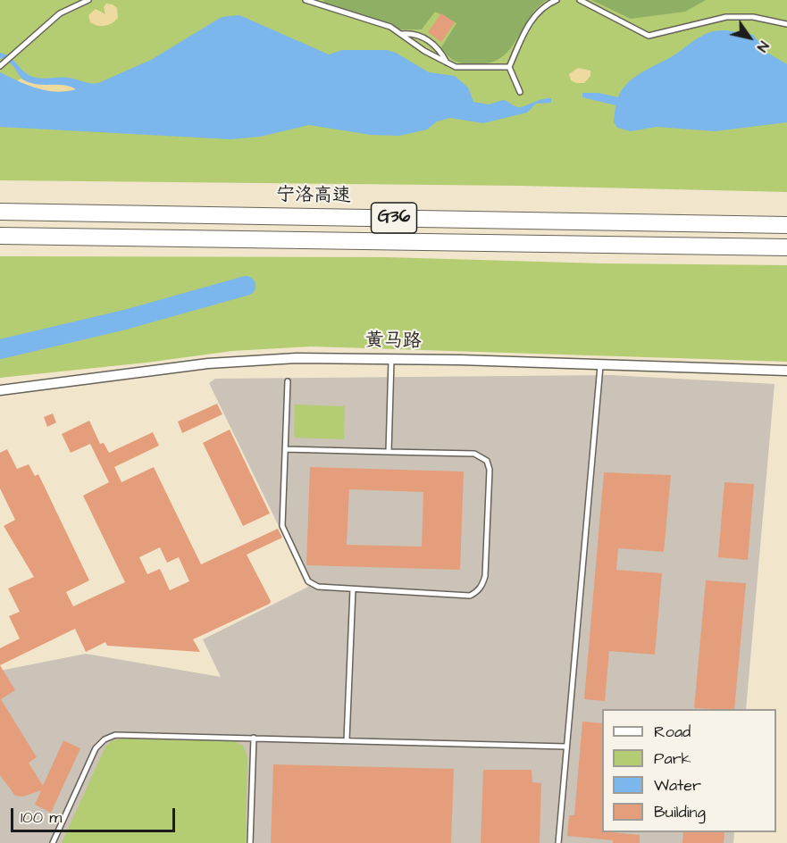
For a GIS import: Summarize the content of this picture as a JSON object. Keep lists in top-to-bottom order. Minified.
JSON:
{"streets":{"highway":["宁洛高速","G36"],"street":["黄马路"]},"legend":["Road","Park","Water","Building"],"scale_bar":"100 m","north":"bottom right"}
